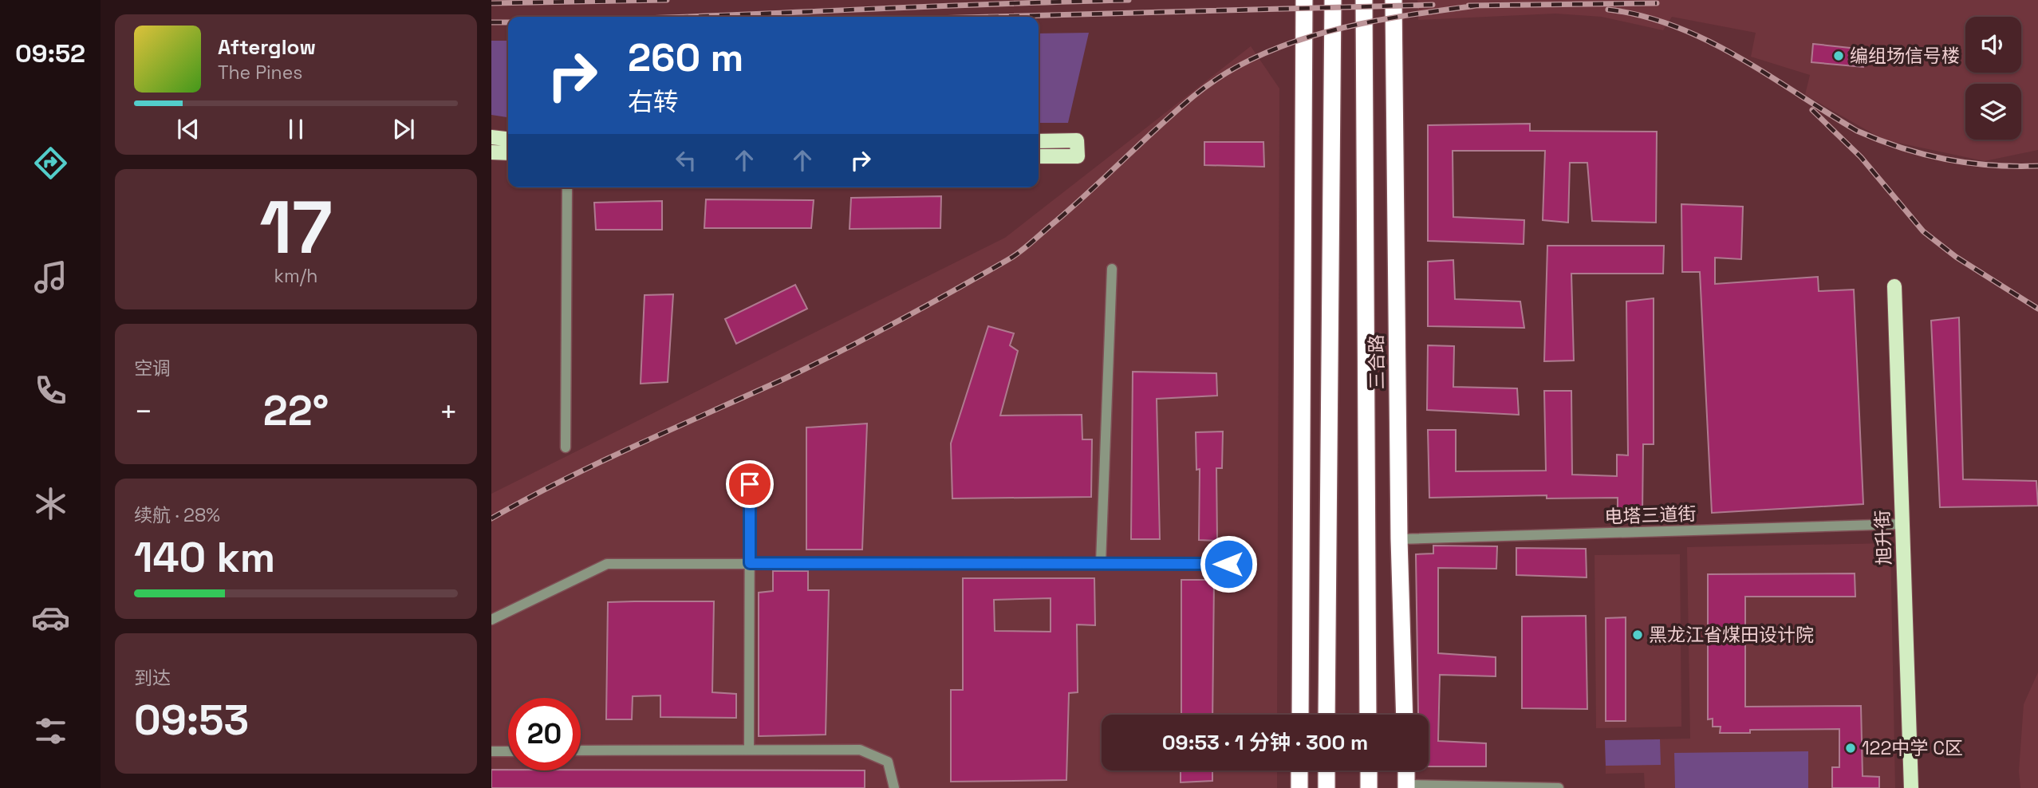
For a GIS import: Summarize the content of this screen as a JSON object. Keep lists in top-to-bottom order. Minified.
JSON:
{"streets":{"highway":["三合路"],"main road":["旭升街"],"street":["电塔三道街"]},"crossings":[["三合路","电塔三道街"],["电塔三道街","旭升街"]],"places":["编组场信号楼","黑龙江省煤田设计院","122中学 C区"],"page":{"tabs":"09:52","turn":["260 m","右转"],"song":["Afterglow","The Pines"],"tile":[["17","km/h"],"空调",["续航 · 28%","140 km"],["到达","09:53"]],"heat":["−","22°","+"],"limit":"20","trip":"09:53 · 1 分钟 · 300 m"}}
